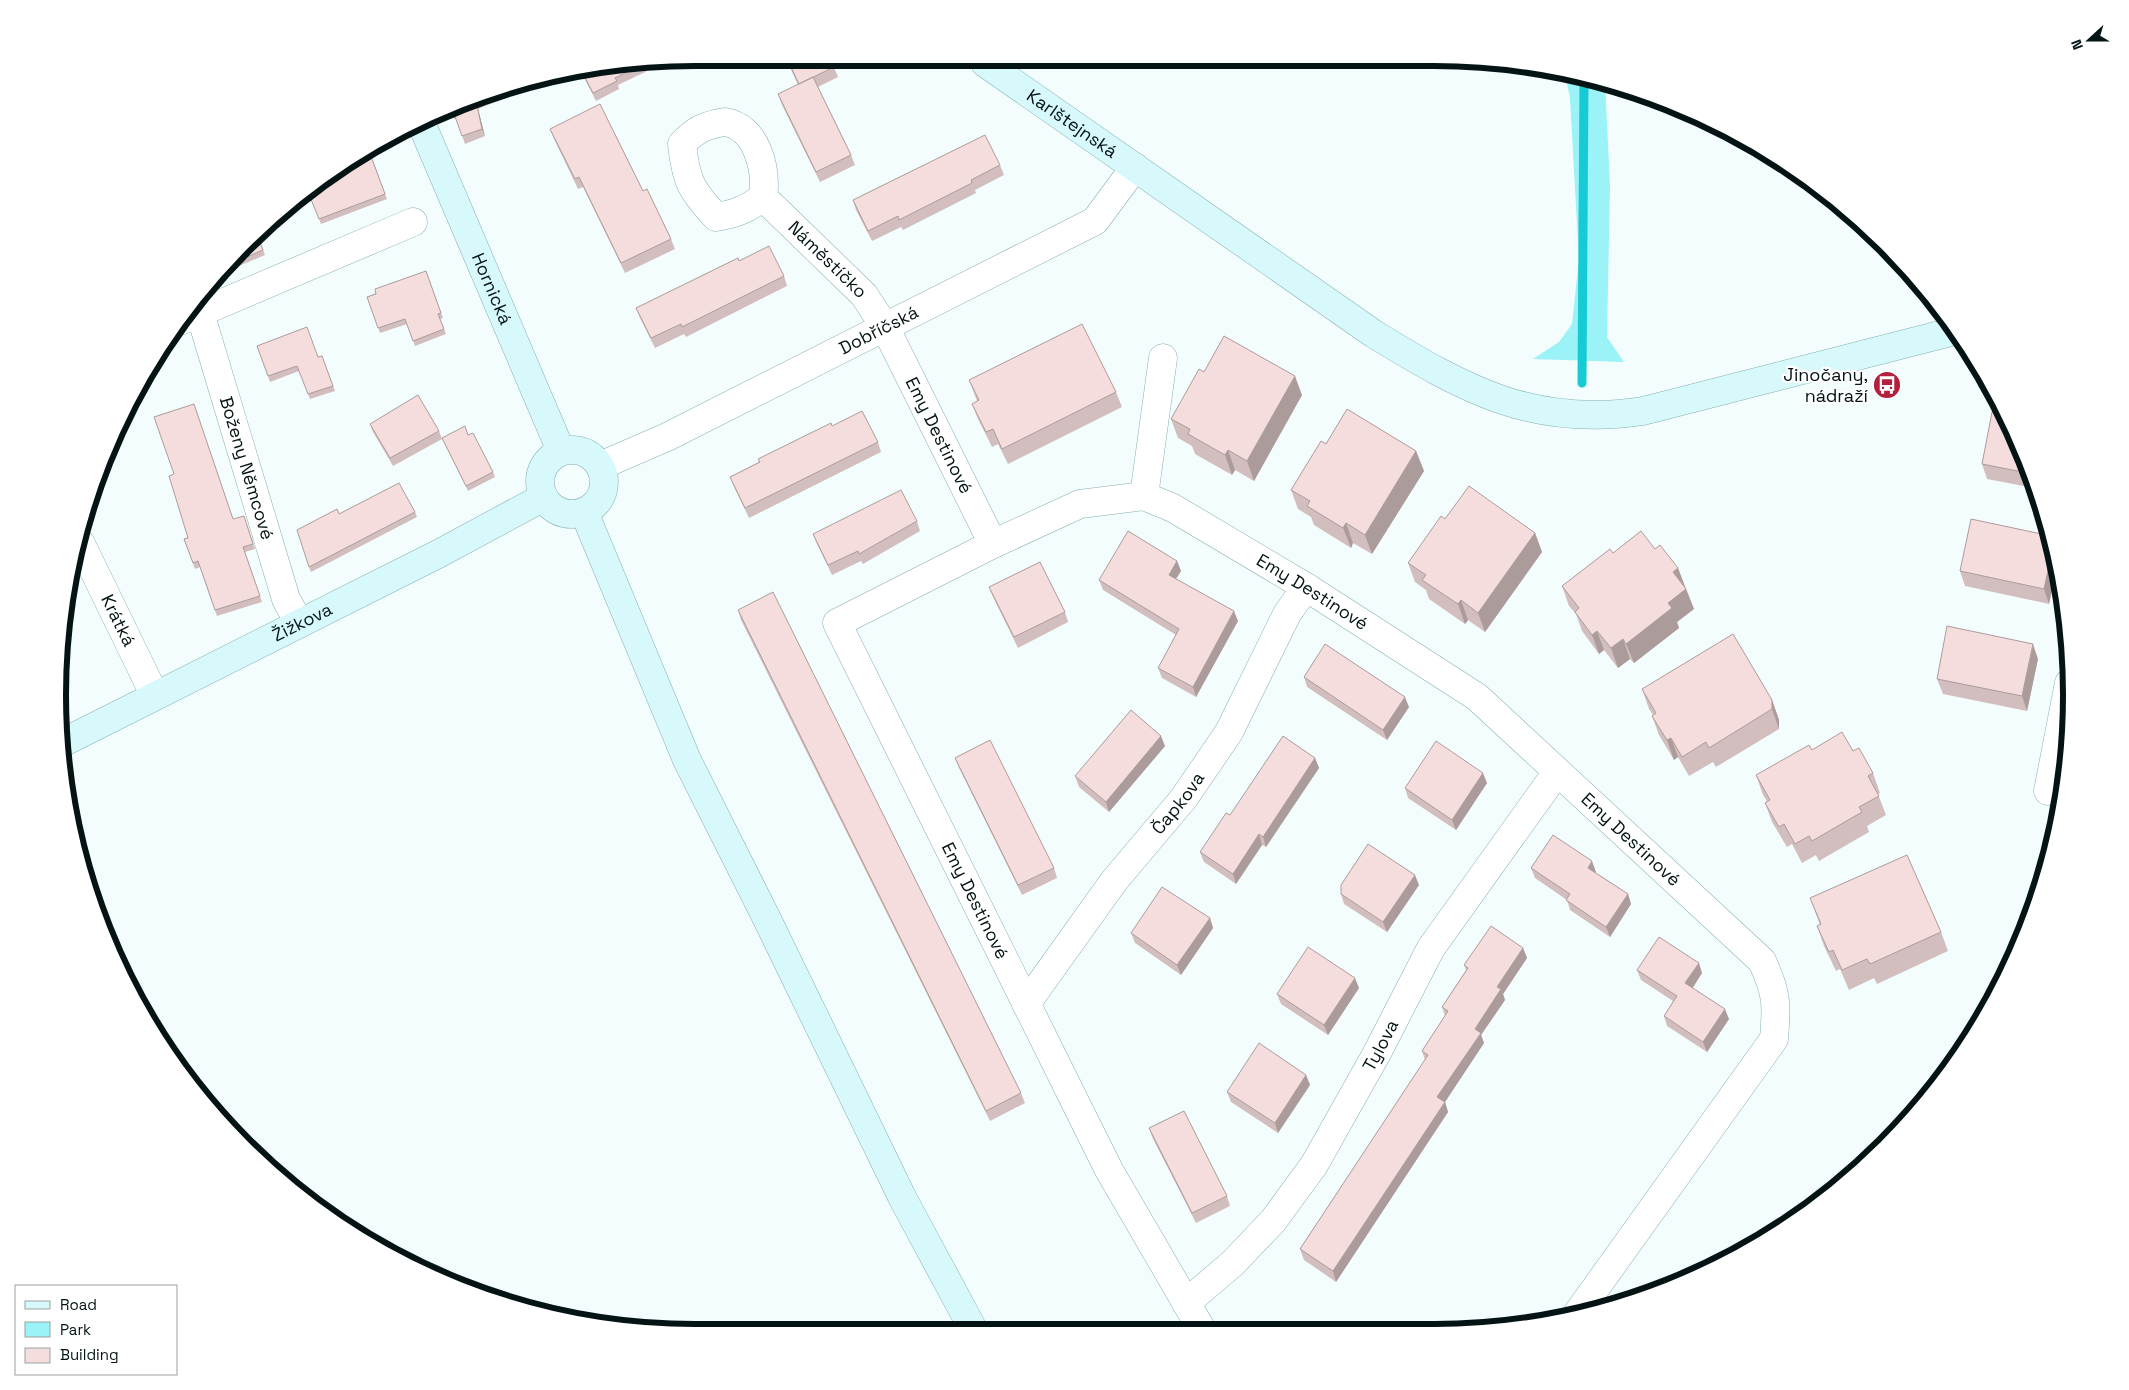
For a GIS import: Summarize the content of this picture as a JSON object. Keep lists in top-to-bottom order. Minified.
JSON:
{"streets":{"street":["Karlštejnská","Náměstíčko","Hornická","Dobříčská","Emy Destinové","Boženy Němcové","Krátká","Žižkova","Čapkova","Tylova"]},"crossings":[["Karlštejnská","Dobříčská"],["Náměstíčko","Dobříčská"],["Náměstíčko","Emy Destinové"],["Hornická","Dobříčská"],["Hornická","Žižkova"],["Dobříčská","Emy Destinové"],["Dobříčská","Žižkova"],["Emy Destinové","Čapkova"],["Emy Destinové","Tylova"],["Boženy Němcové","Žižkova"],["Krátká","Žižkova"]],"places":{"bus stop":["Jinočany, nádraží"]},"legend":["Road","Park","Building"],"north":"left"}
